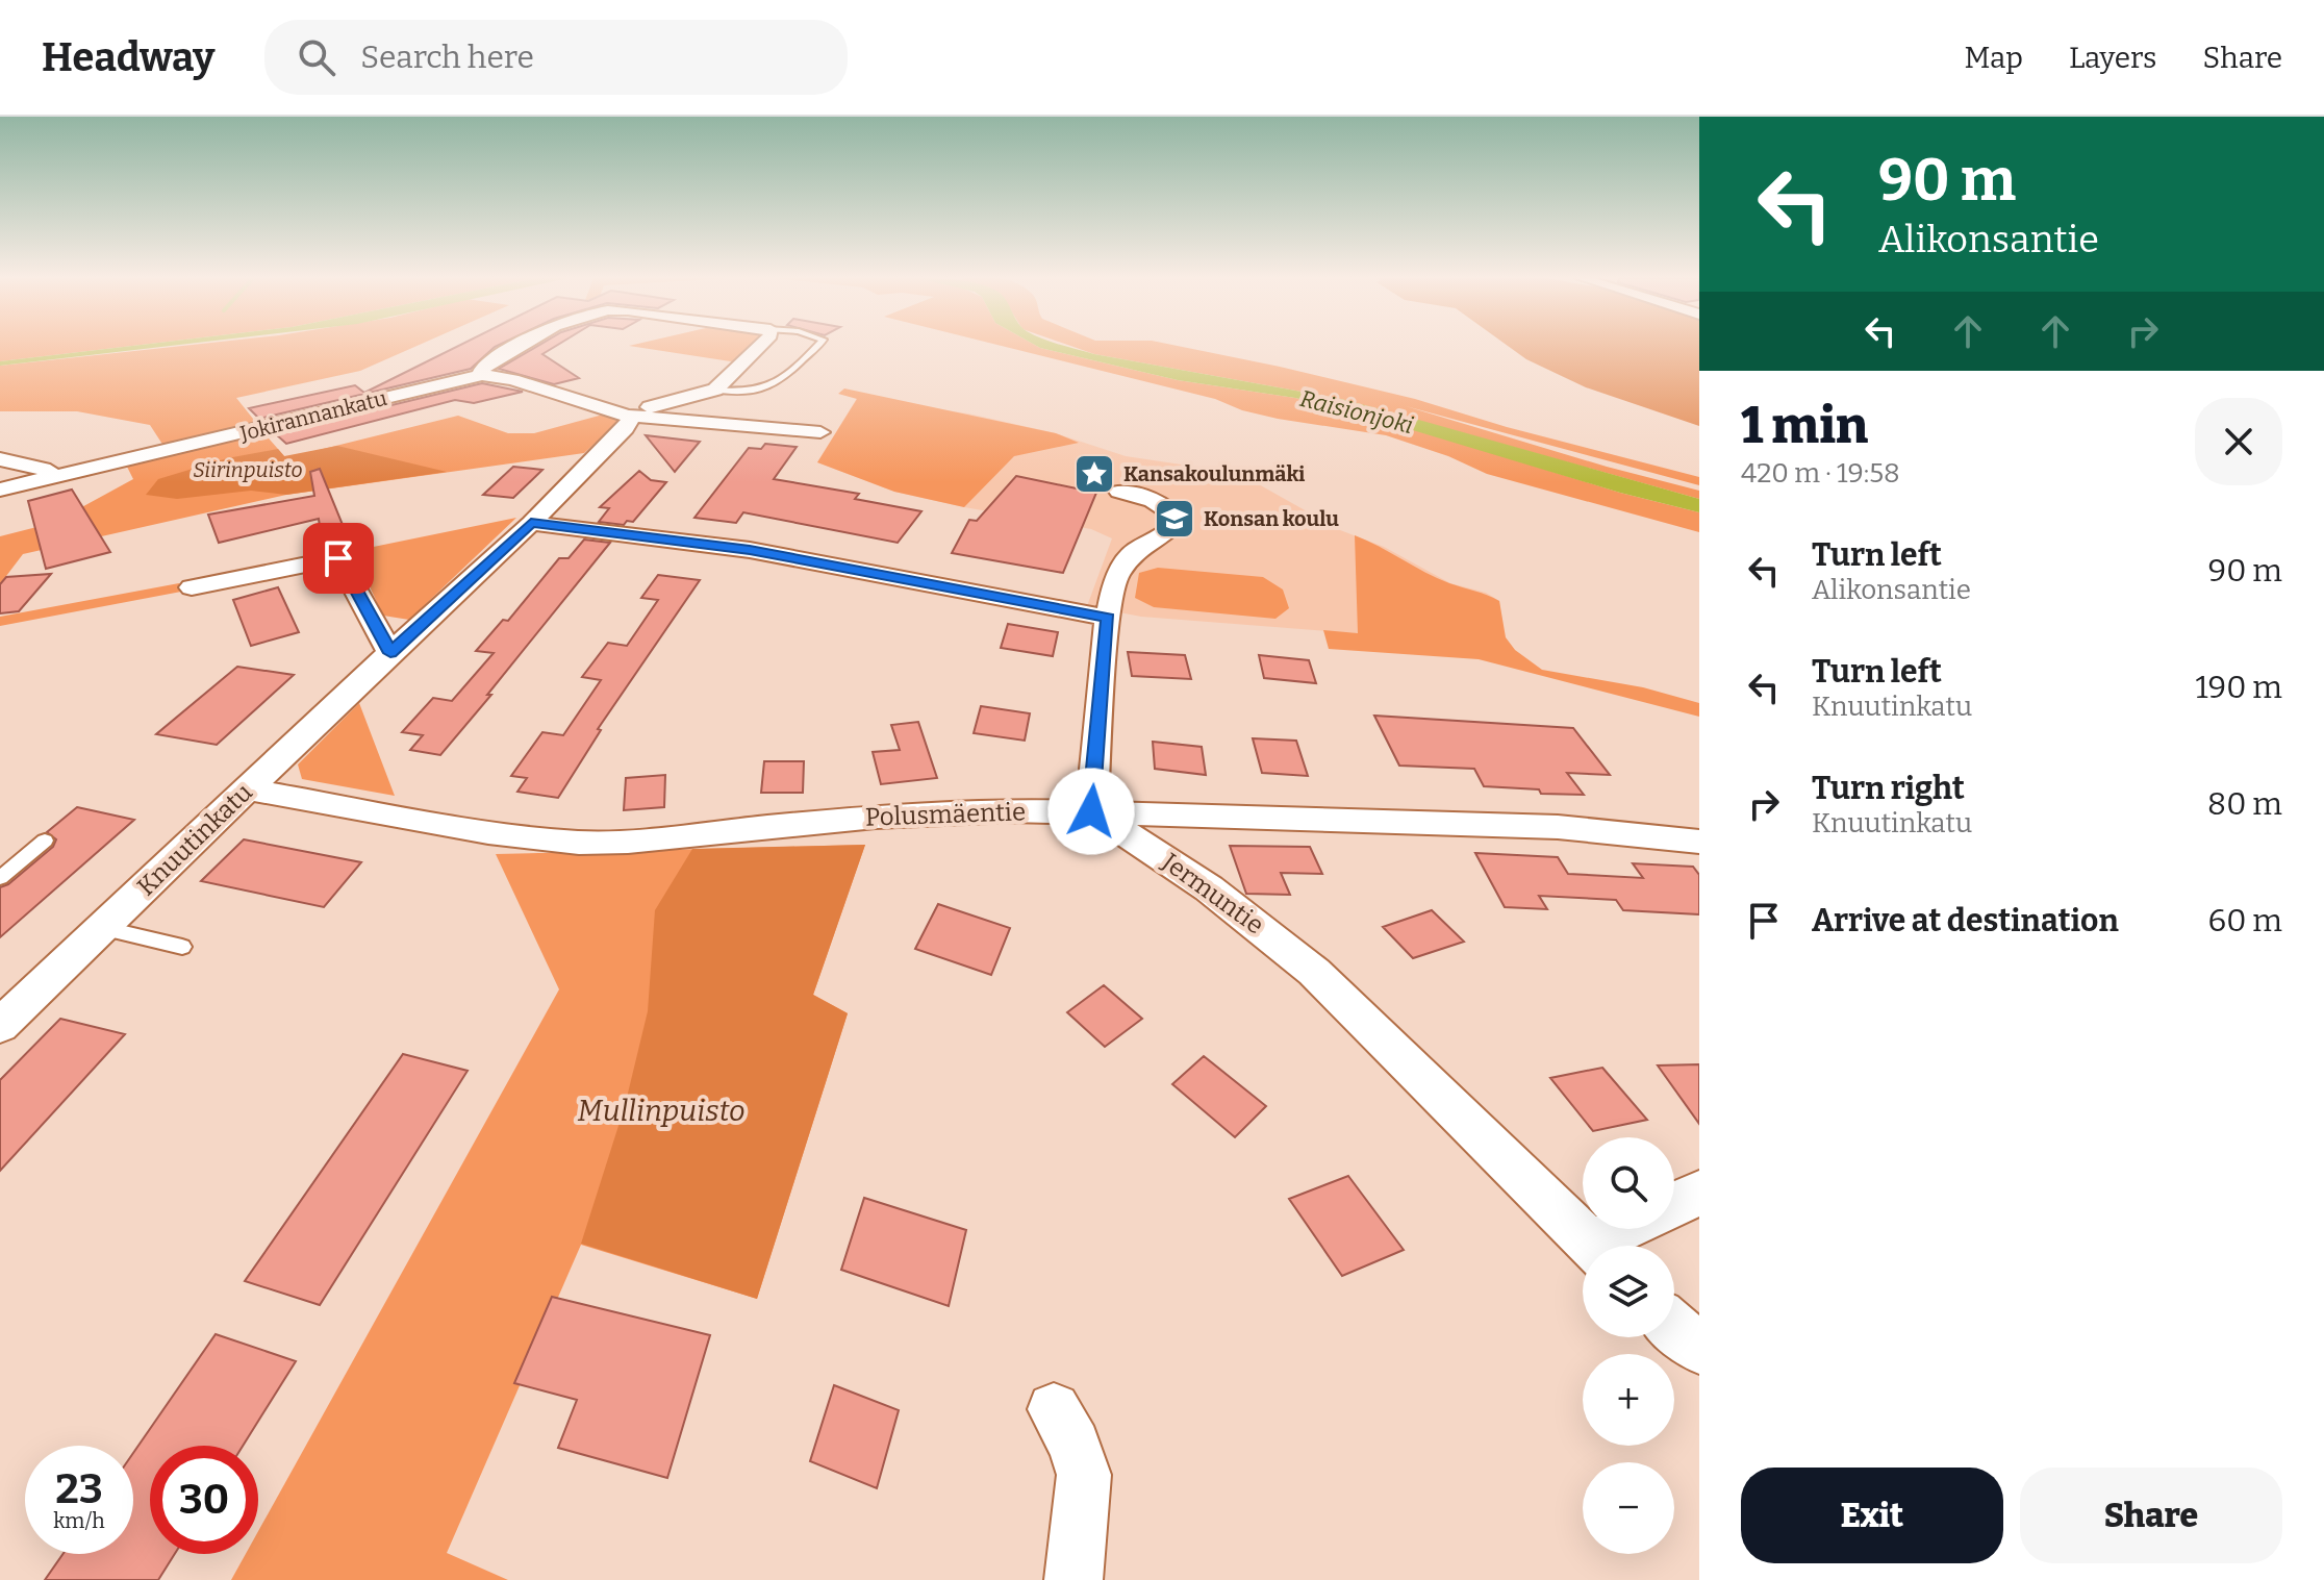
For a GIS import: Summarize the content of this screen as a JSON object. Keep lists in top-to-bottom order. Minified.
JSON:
{"streets":{"street":["Jokirannankatu","Polusmäentie","Knuutinkatu","Jermuntie"]},"crossings":[["Jokirannankatu","Knuutinkatu"],["Polusmäentie","Knuutinkatu"],["Polusmäentie","Jermuntie"]],"water":["Raisionjoki"],"parks":["Siirinpuisto","Mullinpuisto"],"places":{"place":["Kansakoulunmäki"],"school or university":["Konsan koulu"]},"page":{"header":"Headway","search":"Search here","nav":["Map","Layers","Share"],"turn":["90 m","Alikonsantie"],"heading":["1 min","420 m · 19:58"],"list":[{"name":"Turn left","note":"Alikonsantie","value":"90 m"},{"name":"Turn left","note":"Knuutinkatu","value":"190 m"},{"name":"Turn right","note":"Knuutinkatu","value":"80 m"},{"name":"Arrive at destination","value":"60 m"}],"map_buttons":["+","−"],"speed":"23 km/h","limit":"30","buttons":["Exit","Share"]}}
